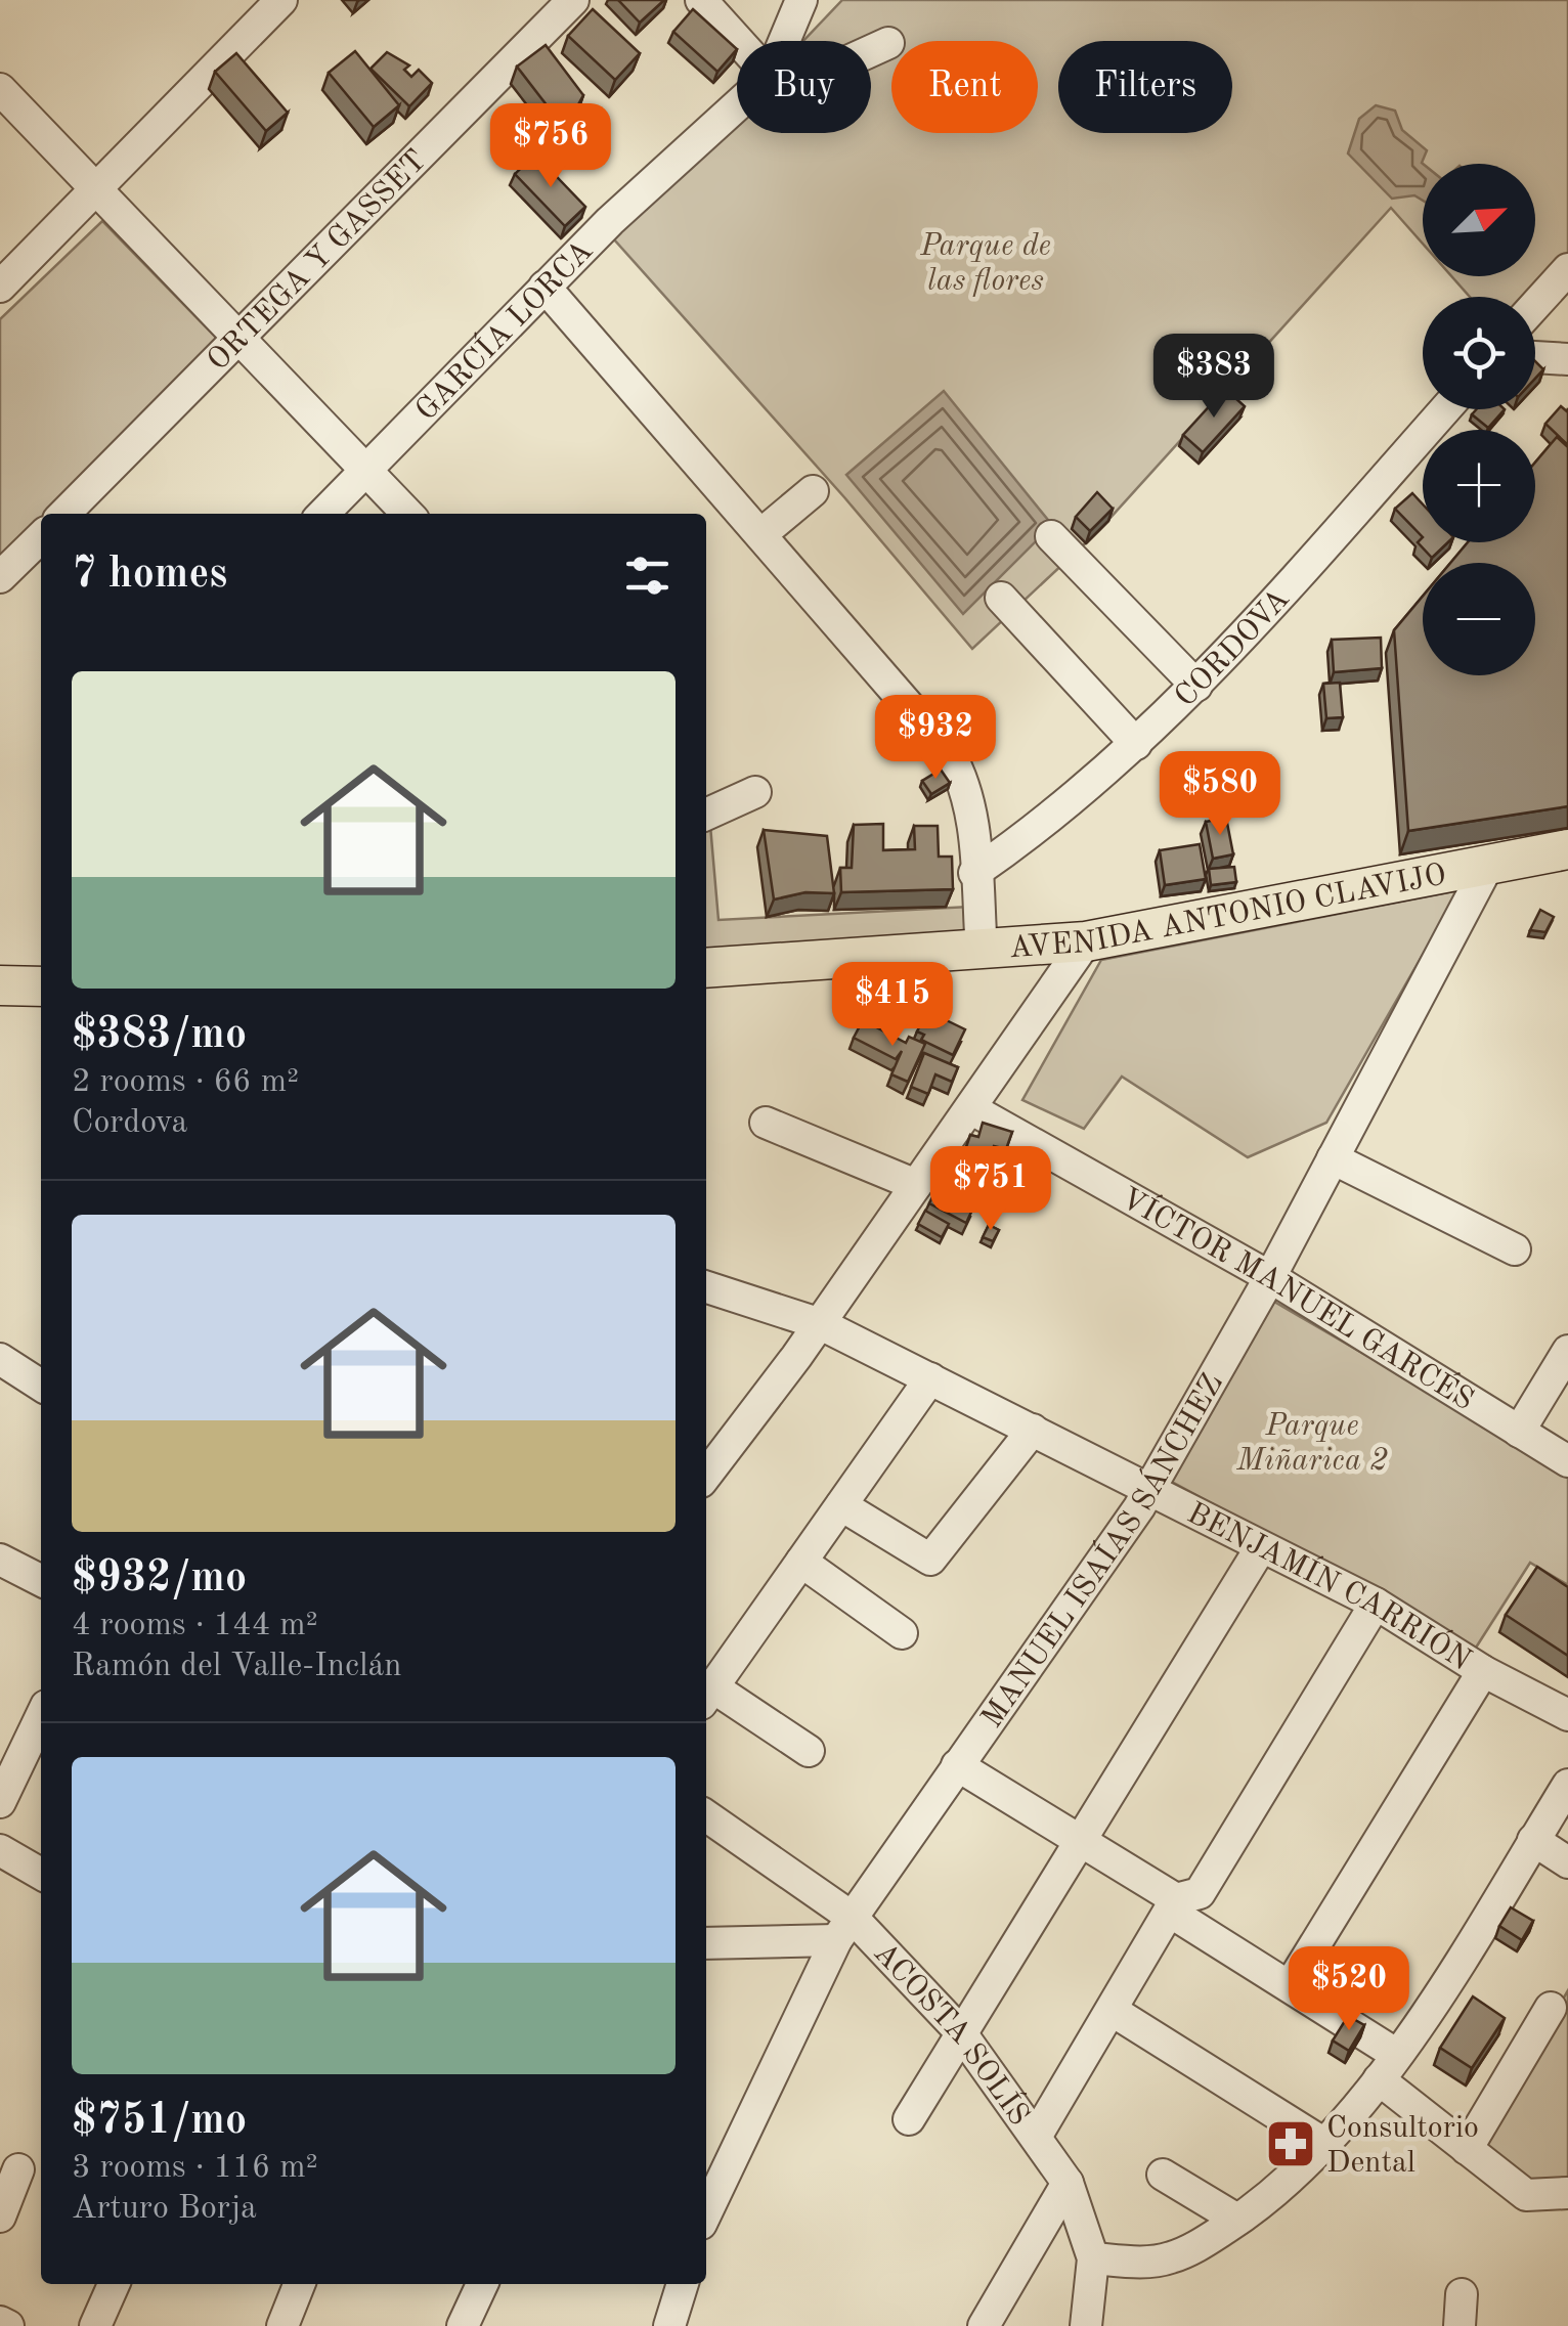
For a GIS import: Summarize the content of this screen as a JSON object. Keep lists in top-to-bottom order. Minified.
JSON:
{"streets":{"main road":["AVENIDA ANTONIO CLAVIJO"],"street":["ORTEGA Y GASSET","GARCÍA LORCA","CORDOVA","VÍCTOR MANUEL GARCÉS","MANUEL ISAÍAS SÁNCHEZ","BENJAMÍN CARRIÓN","ACOSTA SOLÍS"]},"crossings":[["AVENIDA ANTONIO CLAVIJO","MANUEL ISAÍAS SÁNCHEZ"],["VÍCTOR MANUEL GARCÉS","MANUEL ISAÍAS SÁNCHEZ"],["MANUEL ISAÍAS SÁNCHEZ","BENJAMÍN CARRIÓN"],["MANUEL ISAÍAS SÁNCHEZ","ACOSTA SOLÍS"]],"parks":["Parque de las flores","Parque Miñarica 2"],"places":{"pharmacy":["Consultorio Dental"]},"north":"top right","page":{"chip":["Buy","Rent","Filters"],"price":["$756","$383","$932","$580","$415","$751","$520"],"map_buttons":["+","−"],"heading":"7 homes","list":[{"name":"$383/mo","note":"2 rooms · 66 m² · Cordova"},{"name":"$932/mo","note":"4 rooms · 144 m² · Ramón del Valle-Inclán"},{"name":"$751/mo","note":"3 rooms · 116 m² · Arturo Borja"}]}}
